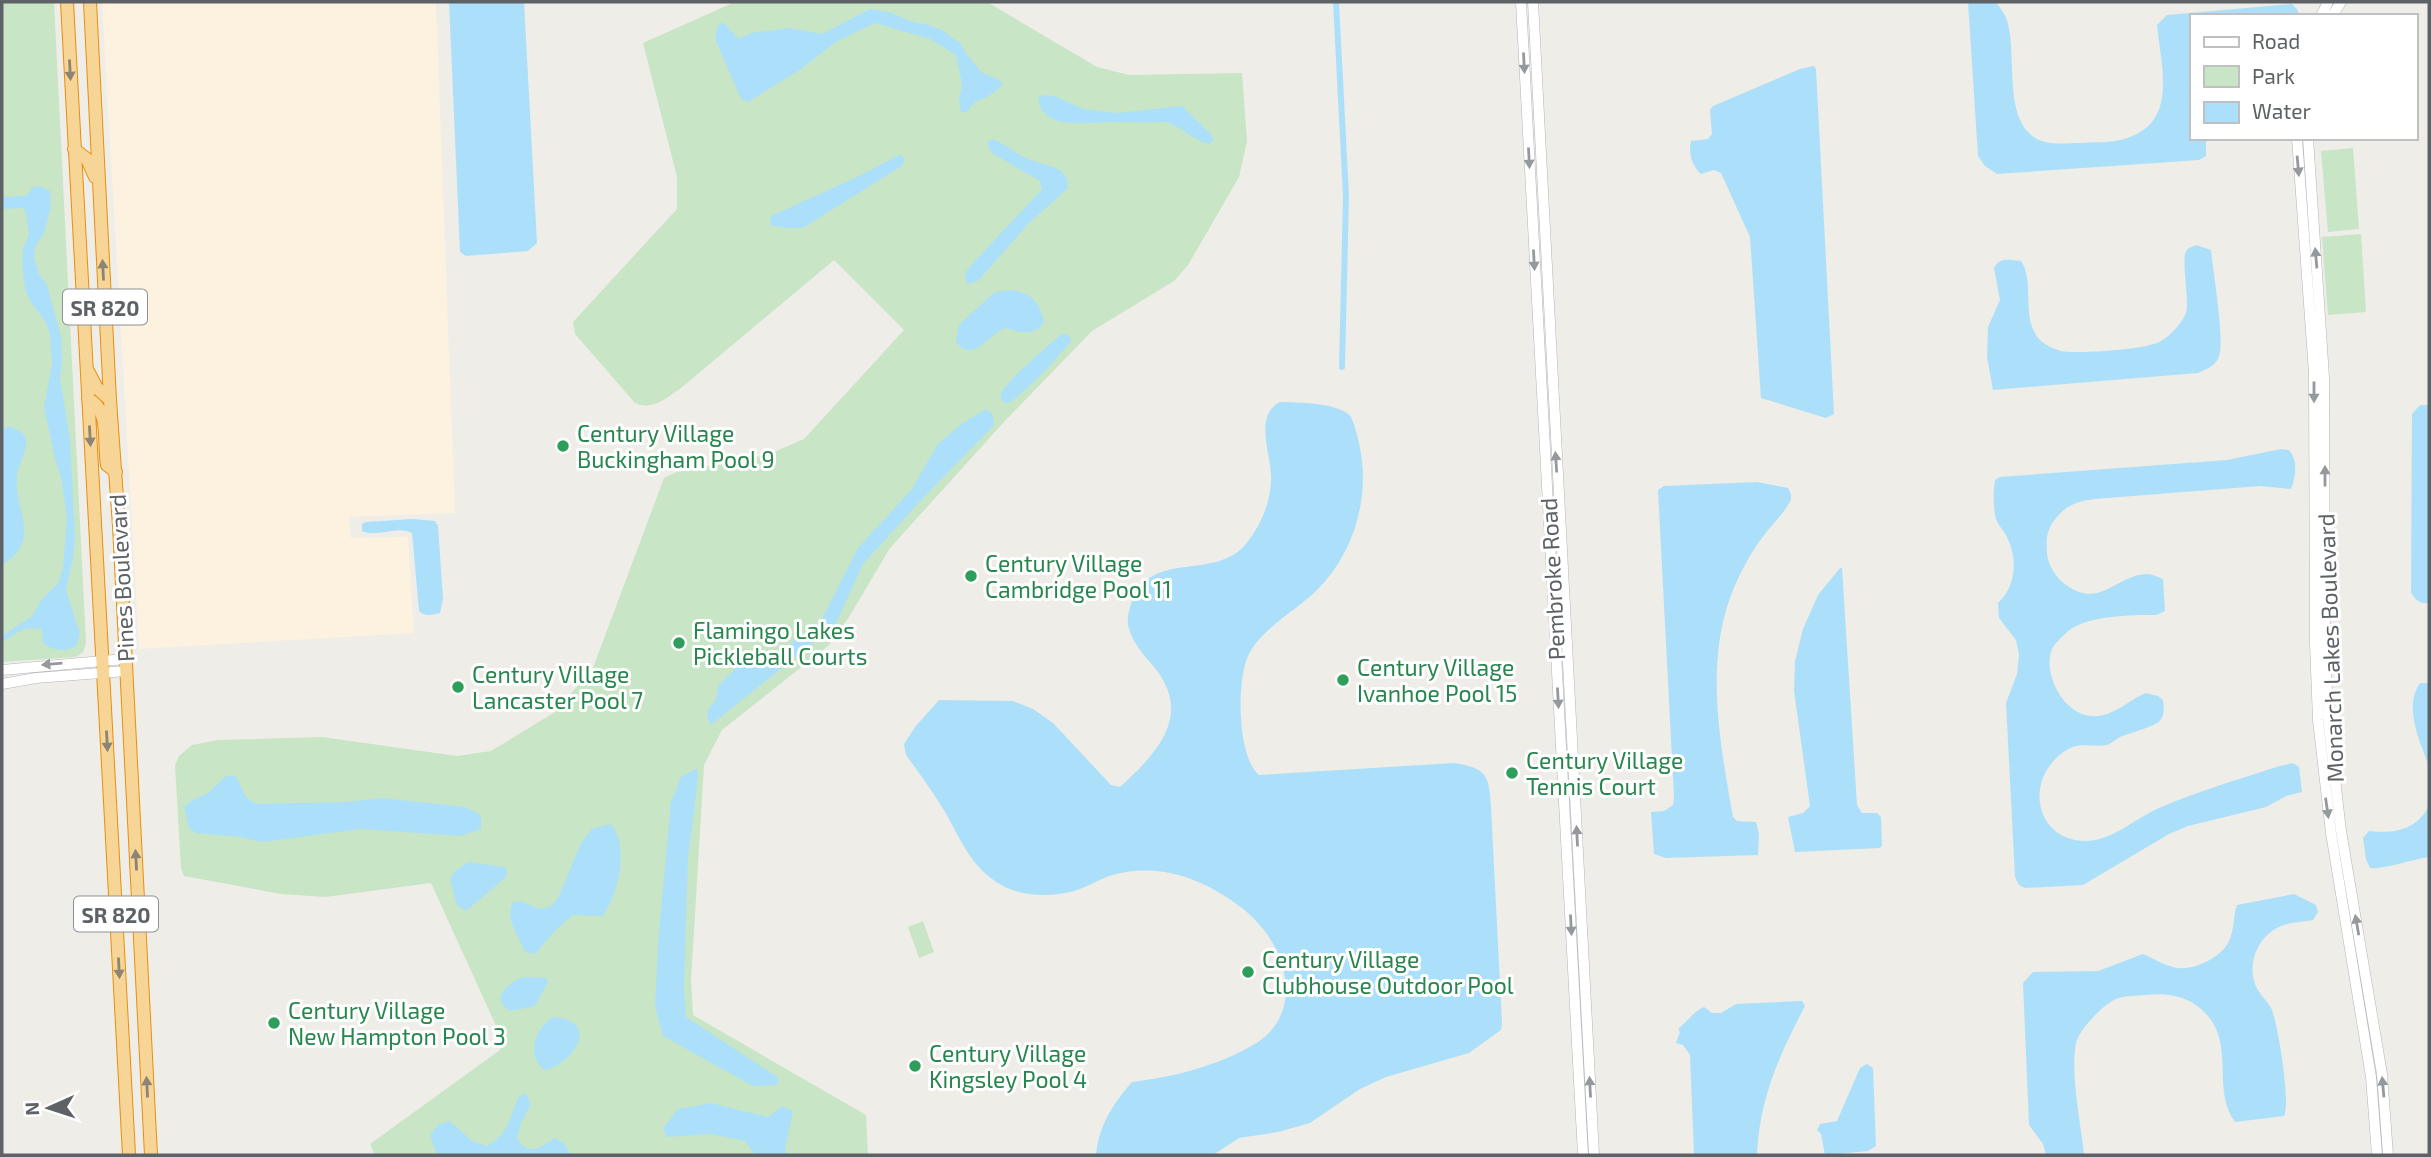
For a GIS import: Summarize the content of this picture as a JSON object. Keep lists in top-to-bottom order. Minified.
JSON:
{"streets":{"highway":["SR 820","Pines Boulevard"],"street":["Pembroke Road","Monarch Lakes Boulevard"]},"places":["Century Village Buckingham Pool 9","Century Village Cambridge Pool 11","Flamingo Lakes Pickleball Courts","Century Village Ivanhoe Pool 15","Century Village Lancaster Pool 7","Century Village Tennis Court","Century Village Clubhouse Outdoor Pool","Century Village New Hampton Pool 3","Century Village Kingsley Pool 4"],"legend":["Road","Park","Water"],"north":"left"}
